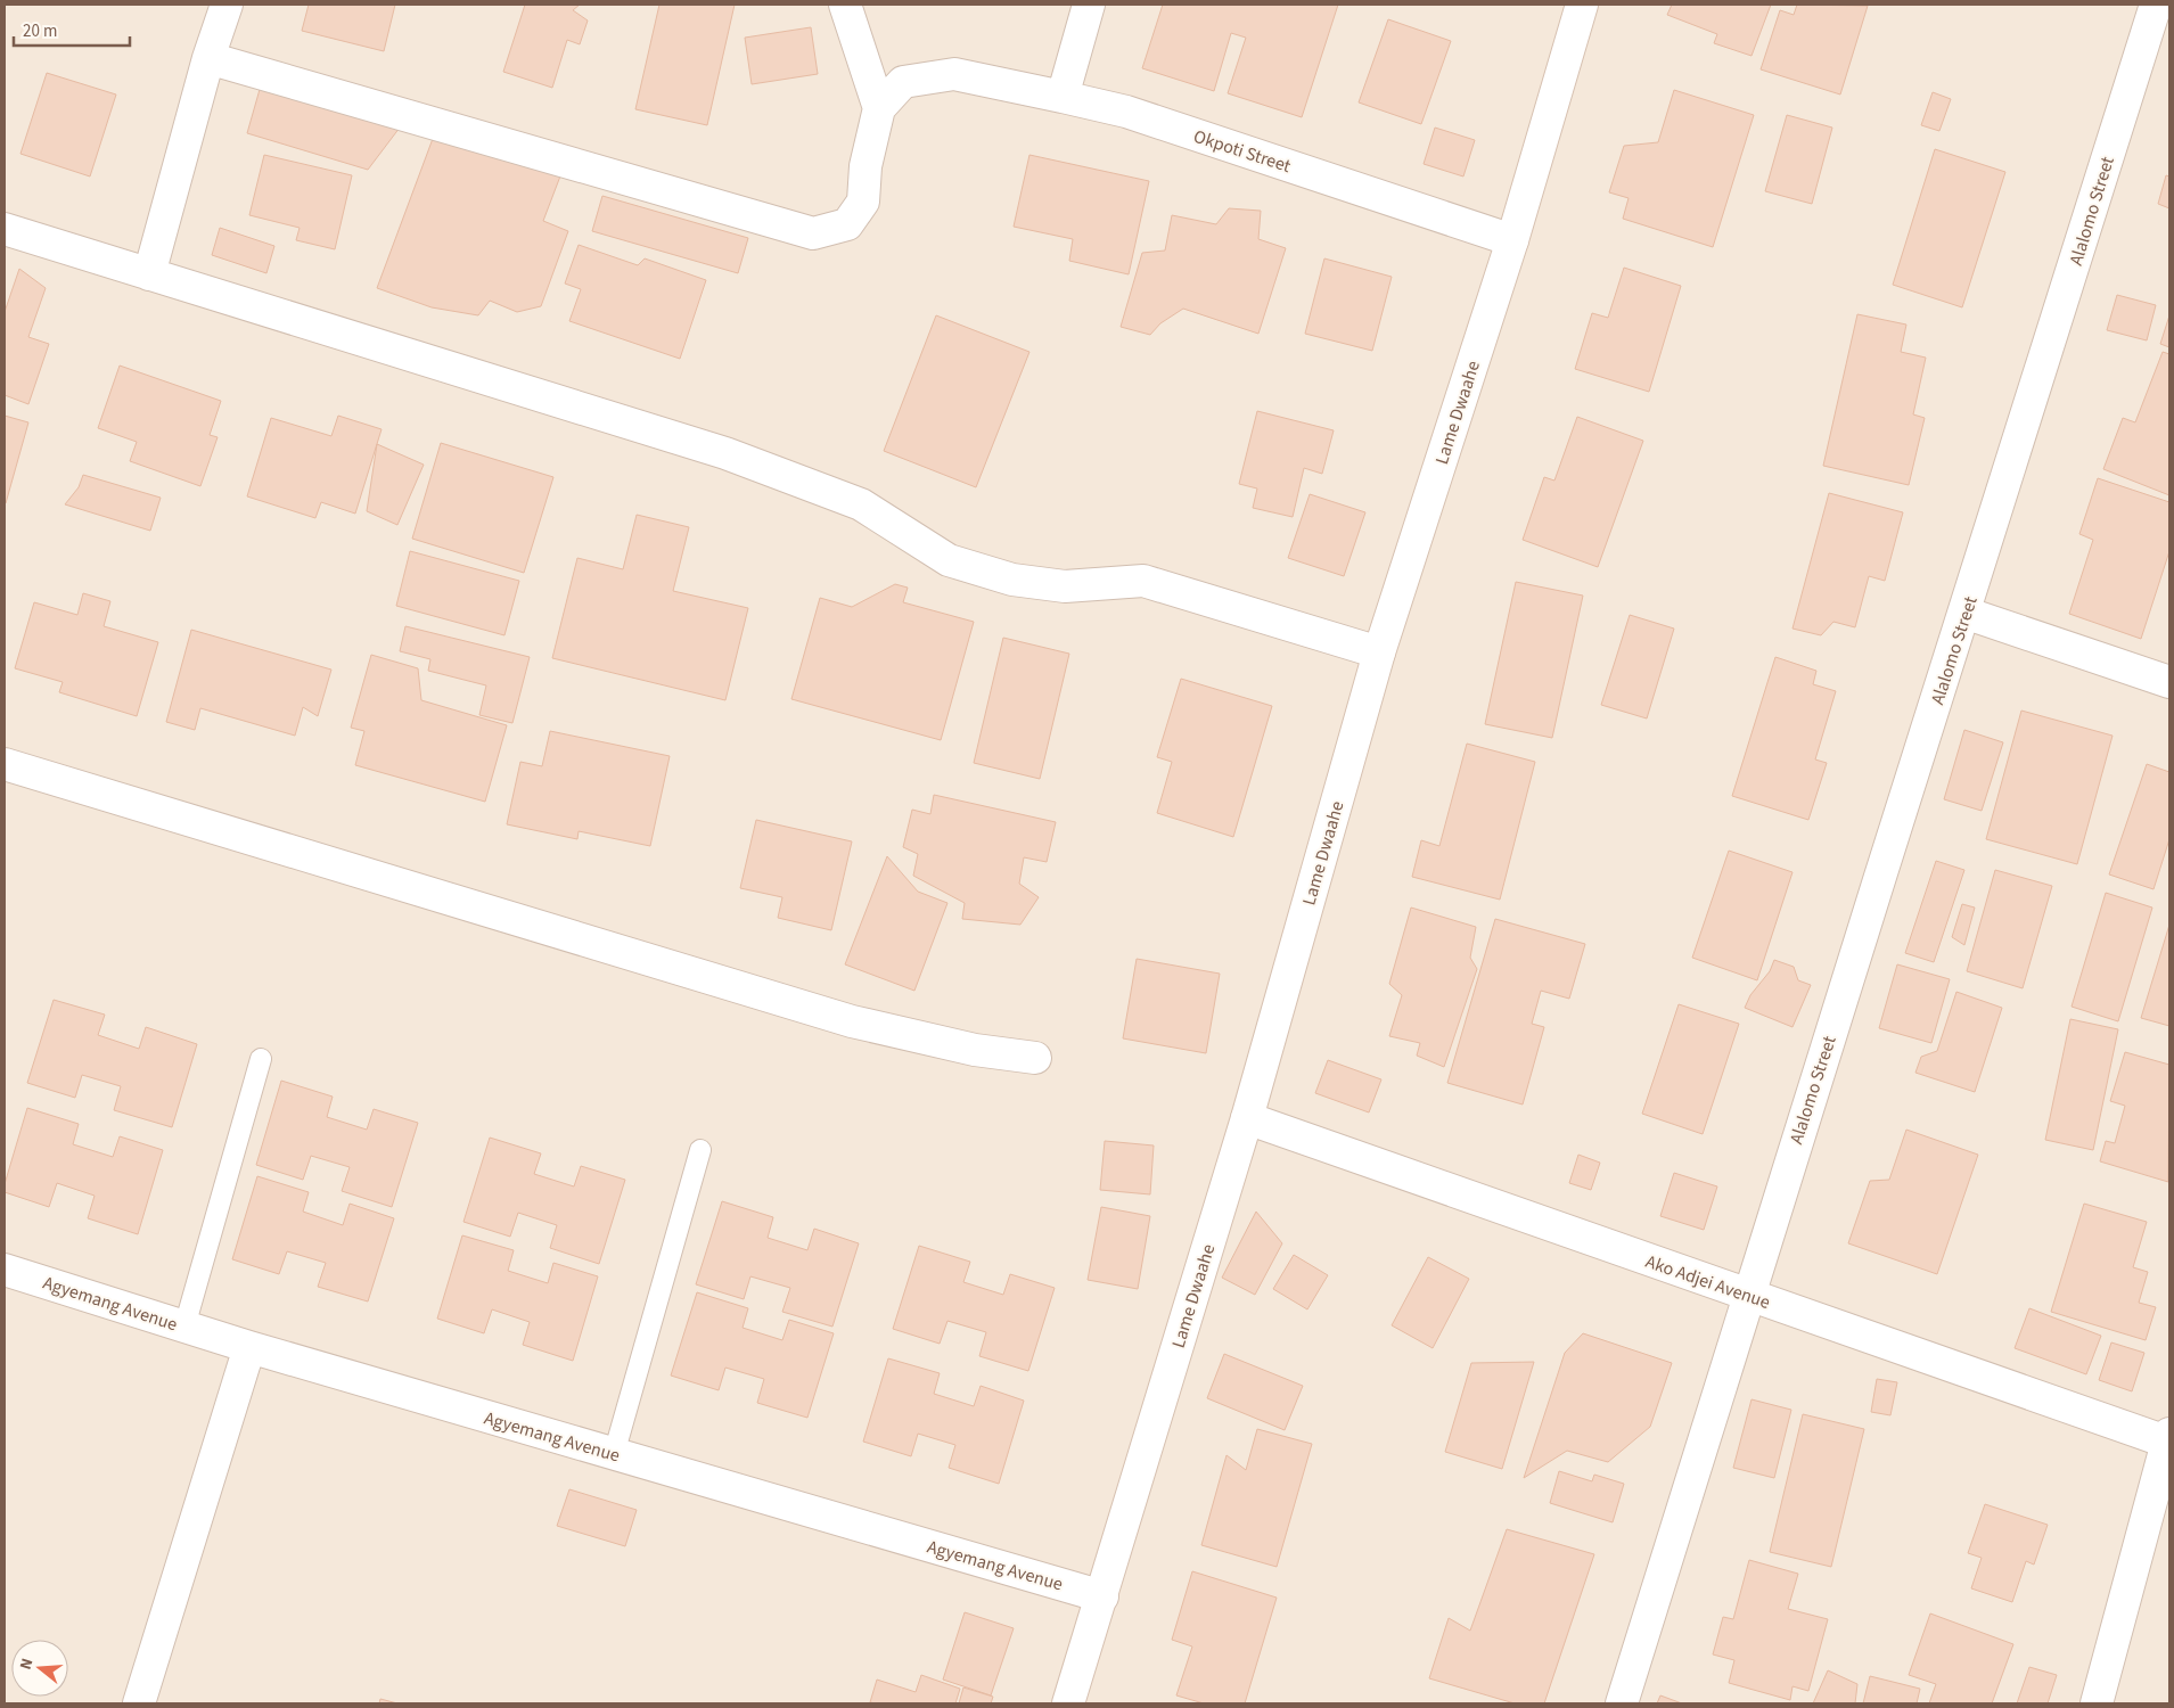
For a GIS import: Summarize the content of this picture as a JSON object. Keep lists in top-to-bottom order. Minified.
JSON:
{"streets":{"street":["Okpoti Street","Alalomo Street","Lame Dwaahe","Ako Adjei Avenue","Agyemang Avenue"]},"crossings":[["Okpoti Street","Lame Dwaahe"],["Alalomo Street","Ako Adjei Avenue"],["Lame Dwaahe","Ako Adjei Avenue"],["Lame Dwaahe","Agyemang Avenue"]],"scale_bar":"20 m","north":"left"}
